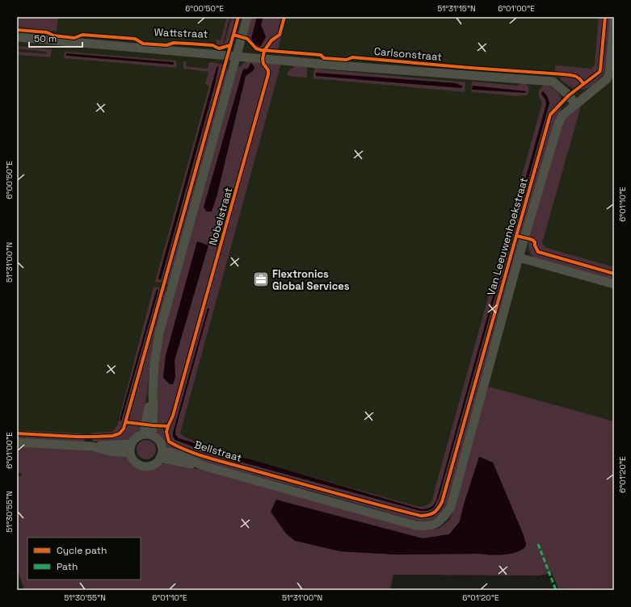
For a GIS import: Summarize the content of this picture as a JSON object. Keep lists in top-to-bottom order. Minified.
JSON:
{"streets":{"street":["Wattstraat","Carlsonstraat","Van Leeuwenhoekstraat","Bellstraat"],"cycle path":["Nobelstraat"]},"crossings":[["Wattstraat","Carlsonstraat"],["Carlsonstraat","Van Leeuwenhoekstraat"],["Van Leeuwenhoekstraat","Bellstraat"]],"places":{"office":["Flextronics Global Services"]},"legend":["Cycle path","Path"],"scale_bar":"50 m","coordinates":["6°00'50\"E","51°31'15\"N","6°01'00\"E","6°01'10\"E","51°31'00\"N","6°01'20\"E","51°30'55\"N"]}
